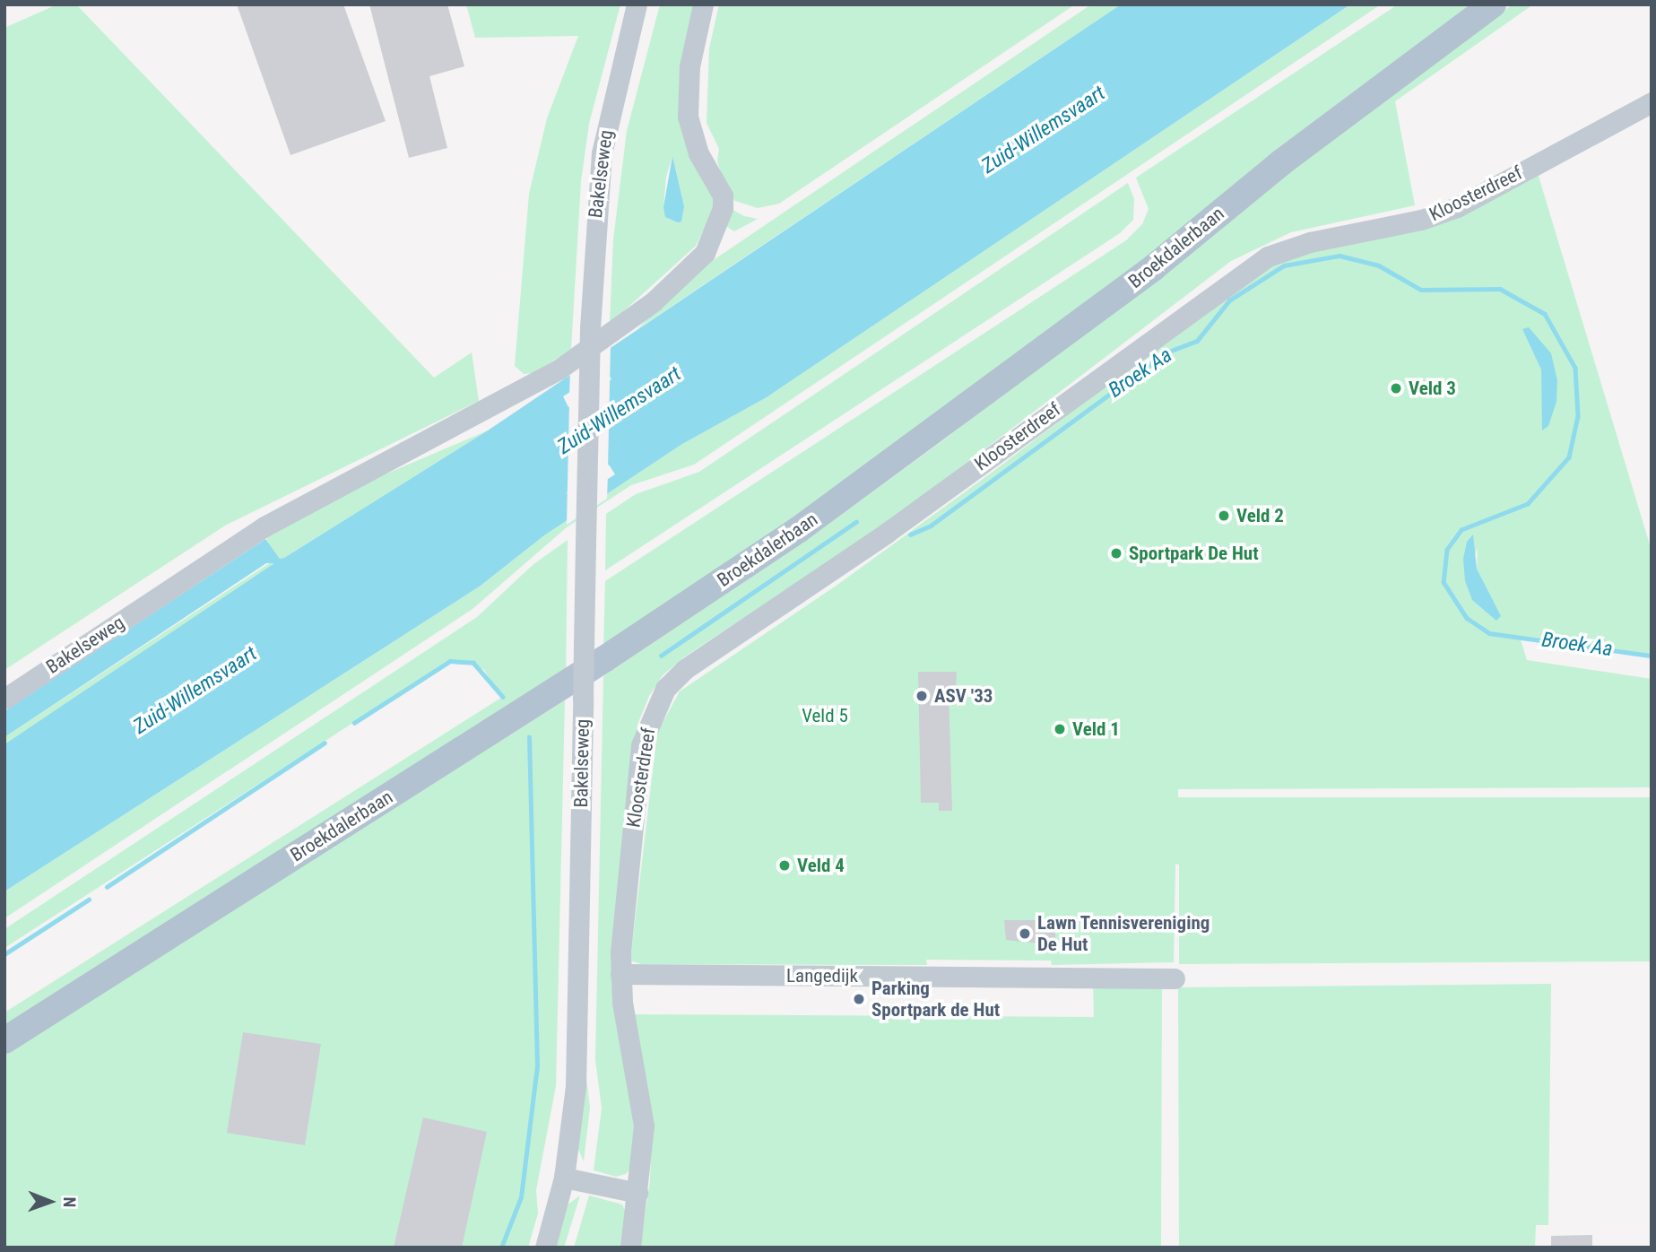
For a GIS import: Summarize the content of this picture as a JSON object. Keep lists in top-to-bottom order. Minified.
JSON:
{"streets":{"main road":["Broekdalerbaan"],"street":["Bakelseweg","Kloosterdreef","Langedijk"]},"crossings":[["Kloosterdreef","Langedijk"]],"water":["Zuid-Willemsvaart","Broek Aa"],"parks":["Veld 5"],"places":["Veld 3","Veld 2","Sportpark De Hut","ASV '33","Veld 1","Veld 4","Lawn Tennisvereniging De Hut","Parking Sportpark de Hut"],"north":"right"}
